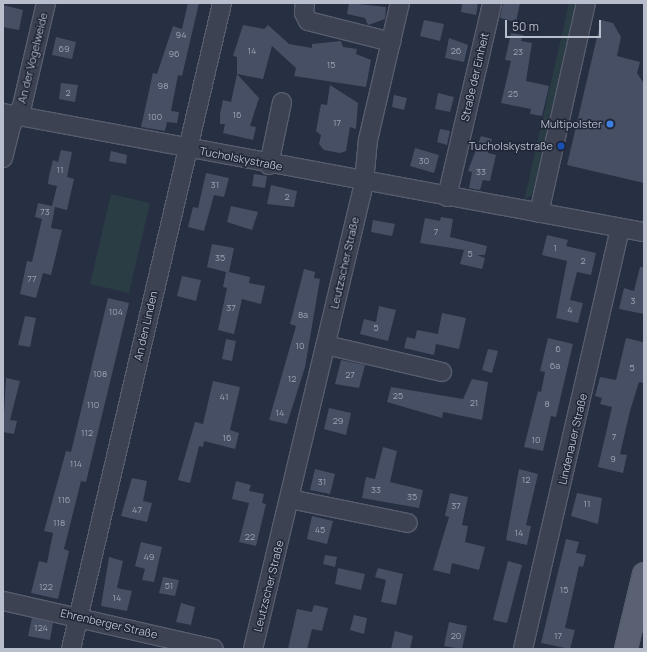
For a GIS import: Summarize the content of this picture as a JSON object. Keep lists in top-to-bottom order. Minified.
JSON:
{"streets":{"street":["An der Vogelweide","Straße der Einheit","Tucholskystraße","Leutzscher Straße","An den Linden","Lindenauer Straße","Ehrenberger Straße"]},"crossings":[["An der Vogelweide","Tucholskystraße"],["Straße der Einheit","Tucholskystraße"],["Tucholskystraße","Leutzscher Straße"],["Tucholskystraße","An den Linden"],["Tucholskystraße","Lindenauer Straße"],["An den Linden","Ehrenberger Straße"]],"places":["Multipolster","Tucholskystraße"],"house_numbers":["94","69","14","26","23","96","15","98","2","25","16","100","17","30","11","33","31","2","73","7","1","5","35","2","77","3","37","4","104","8a","5","10","6","6a","5","108","27","12","25","41","21","8","110","14","29","112","7","16","10","9","114","12","31","33","35","116","11","37","47","118","45","14","22","49","51","122","15","14","124","20","17"],"scale_bar":"50 m"}
